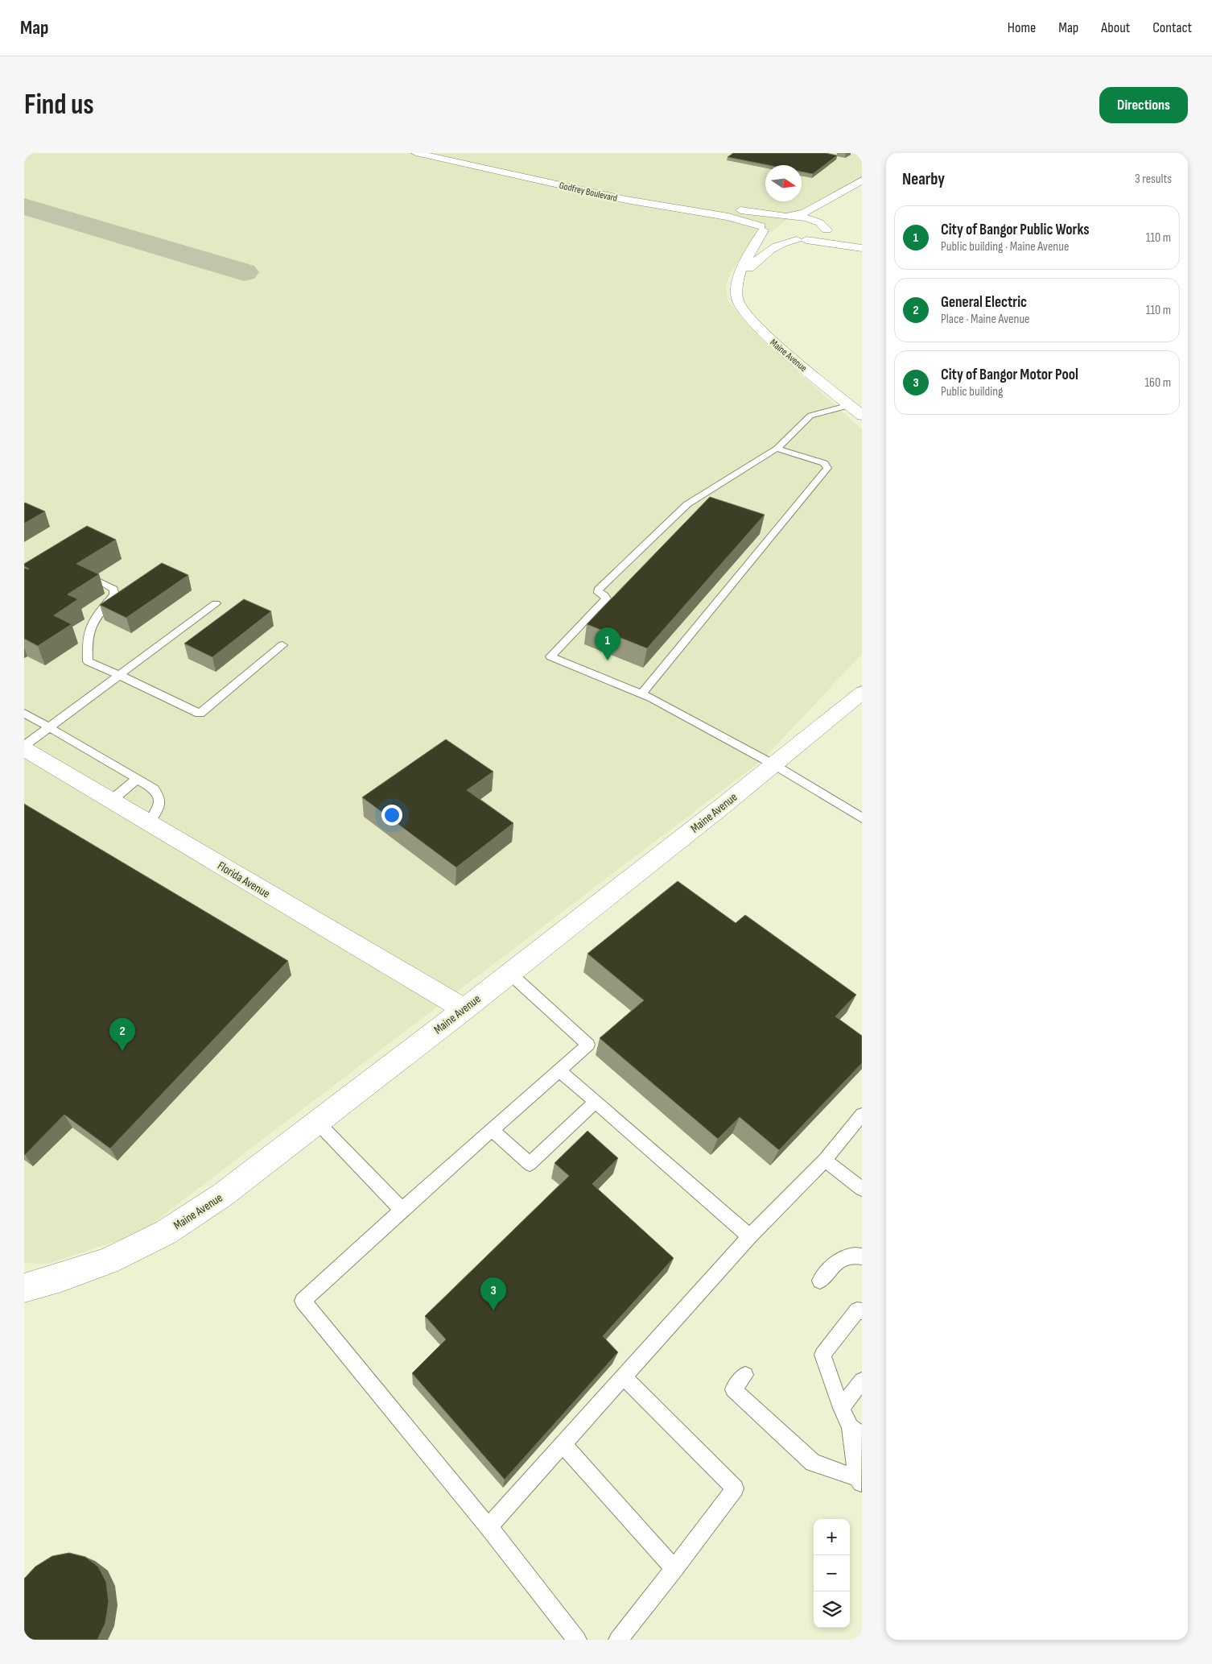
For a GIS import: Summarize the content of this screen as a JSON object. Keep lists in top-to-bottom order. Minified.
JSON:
{"streets":{"street":["Godfrey Boulevard","Maine Avenue","Florida Avenue"]},"crossings":[["Godfrey Boulevard","Maine Avenue"],["Maine Avenue","Florida Avenue"]],"north":"right","page":{"header":"Map","nav":["Home","Map","About","Contact"],"buttons":"Directions","title":"Find us","heading":["Nearby","3 results"],"list":[{"mark":"1","name":"City of Bangor Public Works","note":"Public building · Maine Avenue","value":"110 m"},{"mark":"2","name":"General Electric","note":"Place · Maine Avenue","value":"110 m"},{"mark":"3","name":"City of Bangor Motor Pool","note":"Public building","value":"160 m"}],"pins":["1","2","3"],"map_buttons":["+","−"]}}
